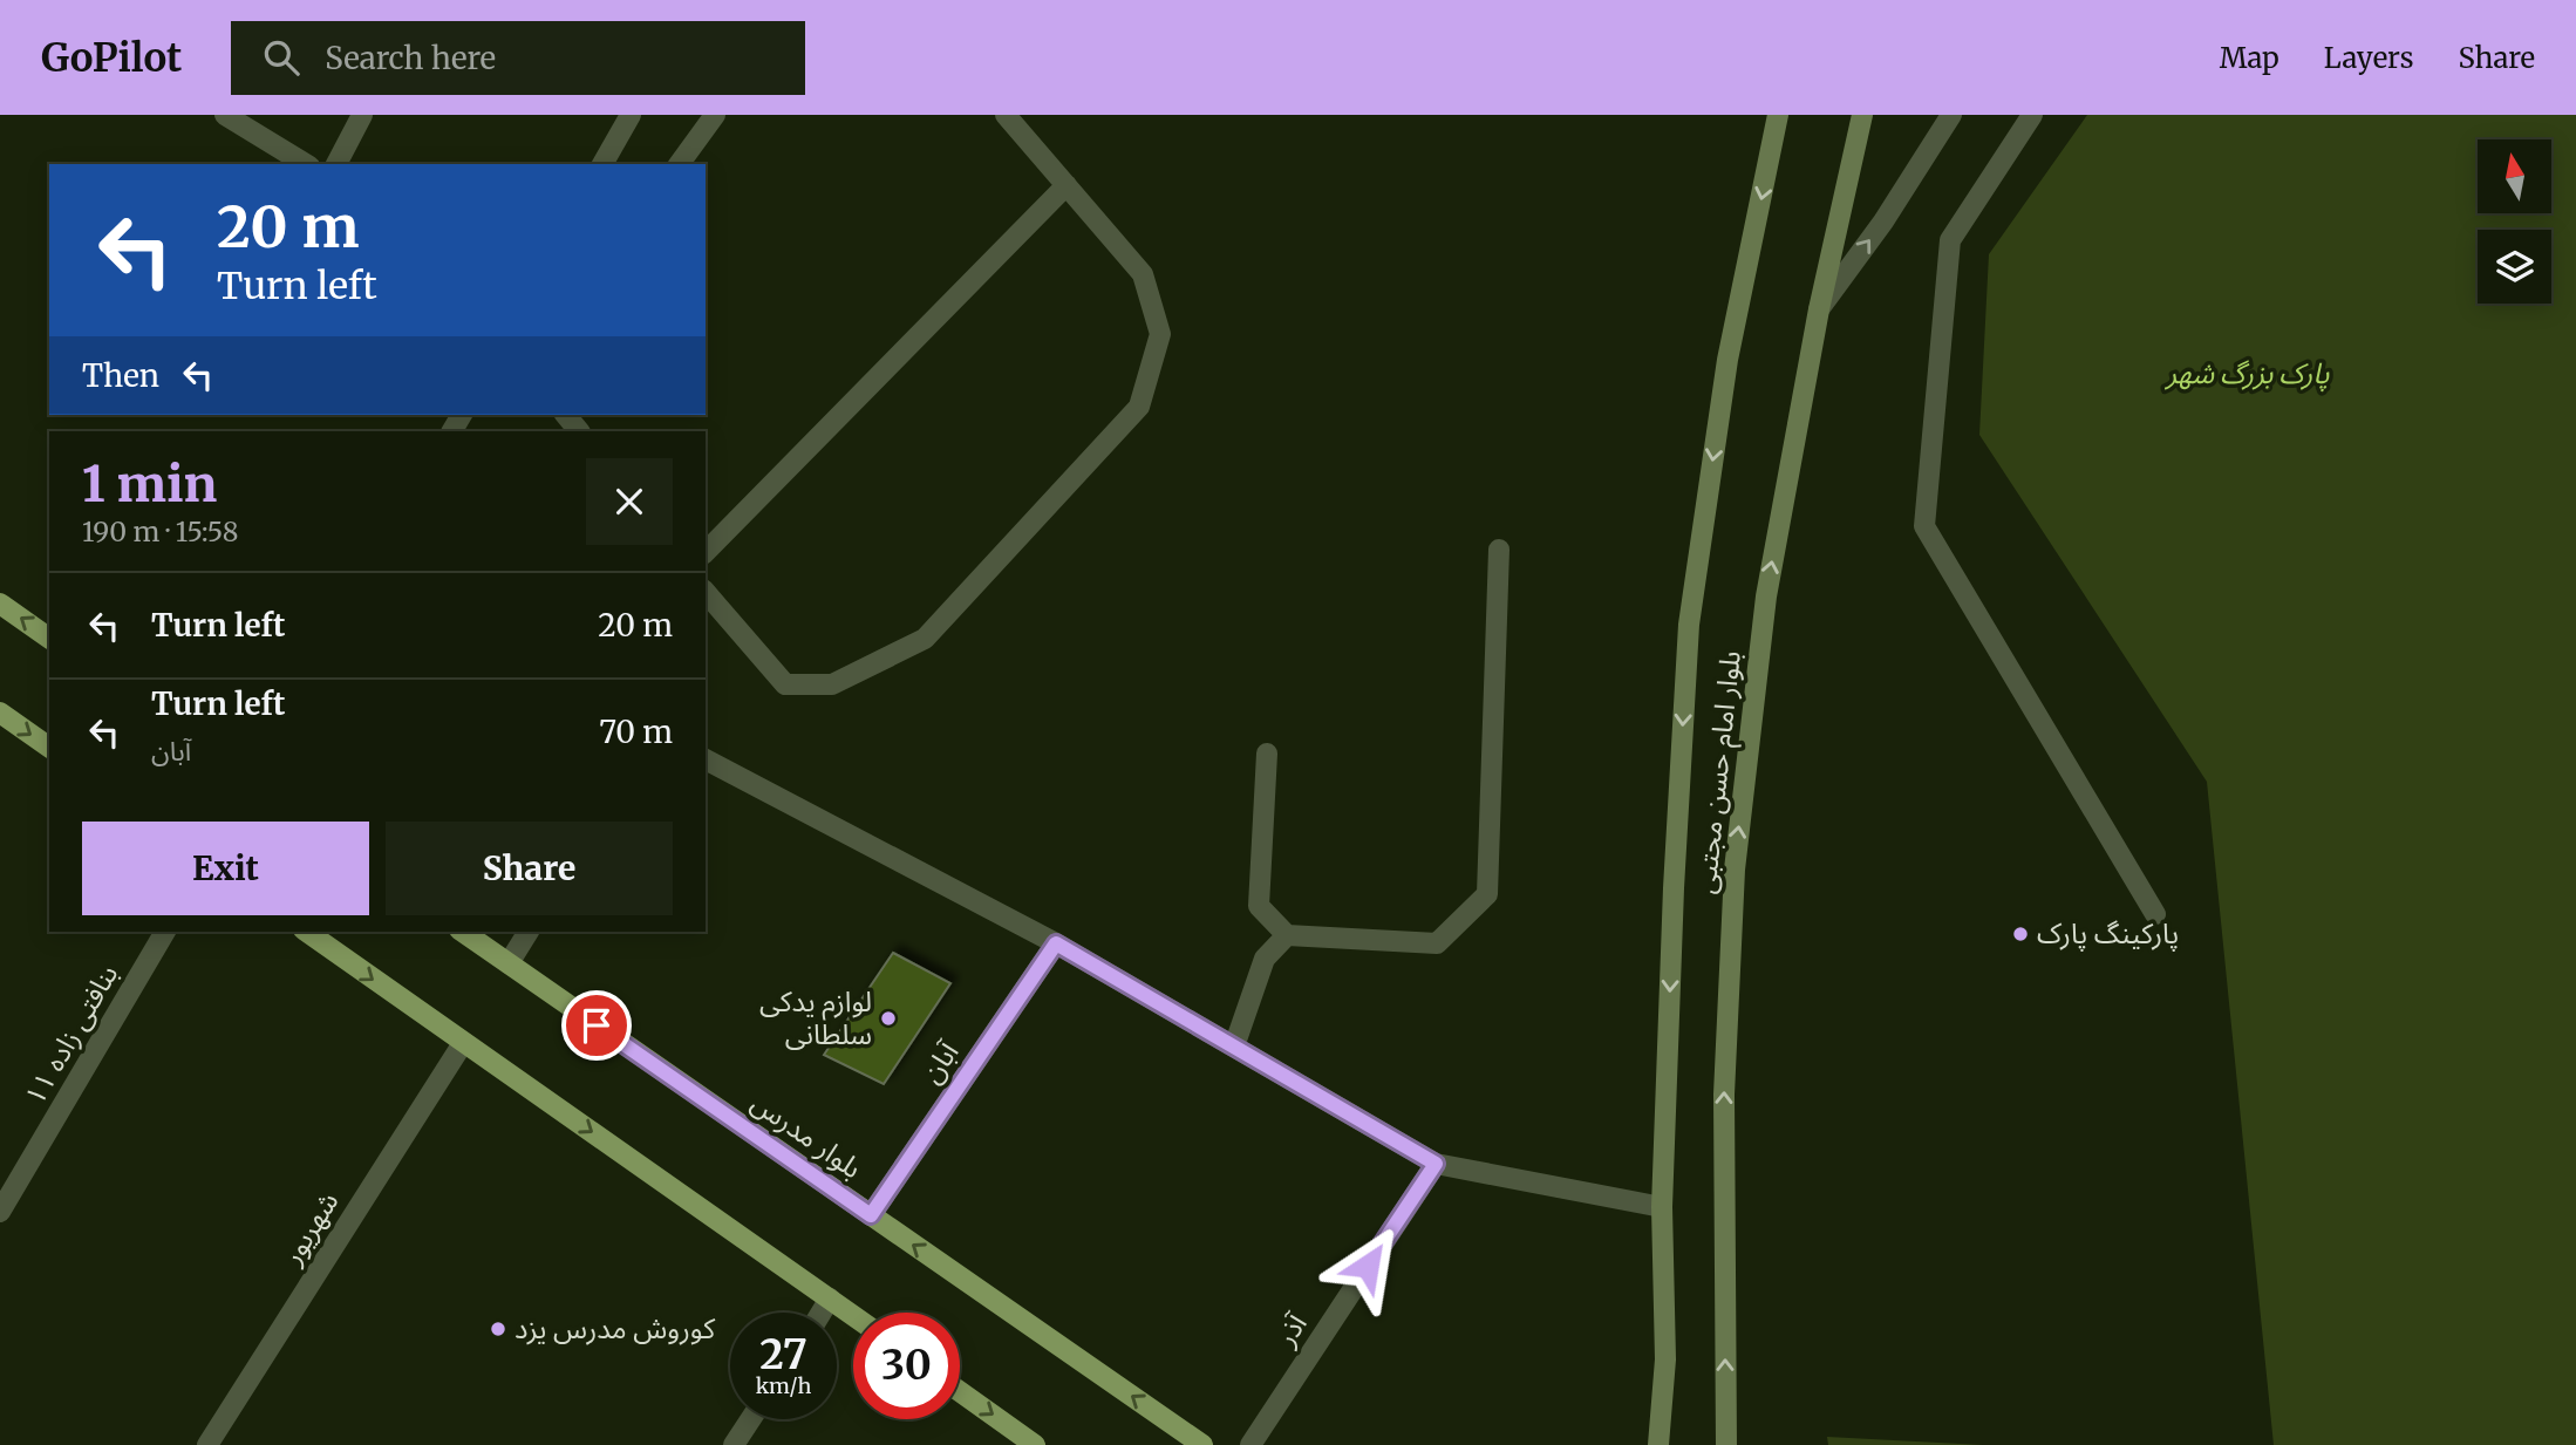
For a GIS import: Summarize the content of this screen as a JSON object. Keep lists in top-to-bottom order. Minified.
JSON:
{"streets":{"main road":["بلوار امام حسن مجتبی","بلوار مدرس"],"street":["بنافتی زاده ۱۱","آبان","شهریور","آذر"]},"crossings":[["آبان","بلوار مدرس"]],"parks":["پارک بزرگ شهر"],"places":["پارکینگ پارک","لوازم یدکی سلطانی","کوروش مدرس یزد"],"north":"top","page":{"header":"GoPilot","search":"Search here","nav":["Map","Layers","Share"],"turn":["20 m","Turn left"],"then":"Then","heading":["1 min","190 m · 15:58"],"list":[{"name":"Turn left","value":"20 m"},{"name":"Turn left","note":"آبان","value":"70 m"}],"buttons":["Exit","Share"],"speed":"27 km/h","limit":"30"}}
